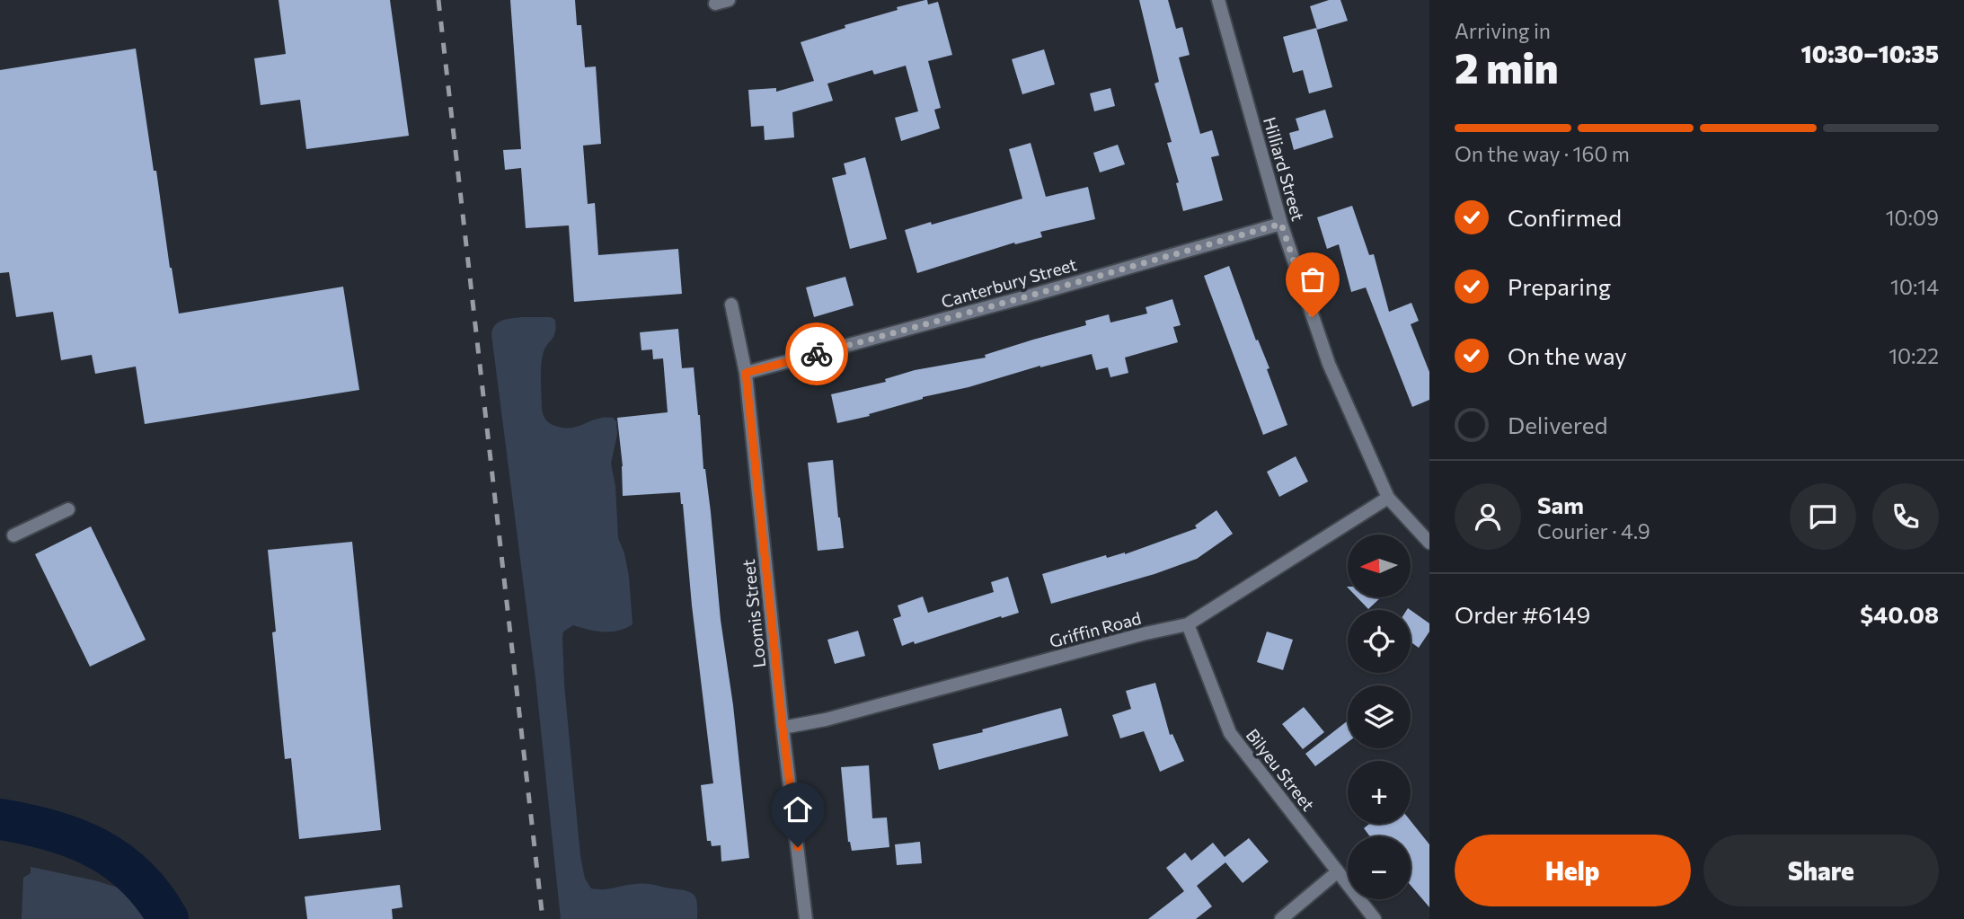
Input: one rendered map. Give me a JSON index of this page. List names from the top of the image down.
{
  "streets": {
    "street": [
      "Hilliard Street",
      "Canterbury Street",
      "Loomis Street",
      "Griffin Road",
      "Bilyeu Street"
    ]
  },
  "crossings": [
    ["Hilliard Street", "Canterbury Street"],
    ["Hilliard Street", "Griffin Road"],
    ["Canterbury Street", "Loomis Street"],
    ["Loomis Street", "Griffin Road"],
    ["Griffin Road", "Bilyeu Street"]
  ],
  "north": "left",
  "page": {
    "heading": ["2 min", "Arriving in", "10:30–10:35"],
    "panel": [
      "Sam",
      "Courier · 4.9",
      "Order #6149",
      "$40.08"
    ],
    "bar": "On the way · 160 m",
    "list": [
      ["Confirmed", "10:09"],
      ["Preparing", "10:14"],
      ["On the way", "10:22"],
      "Delivered"
    ],
    "map_buttons": ["+", "−"],
    "buttons": ["Help", "Share"]
  }
}
